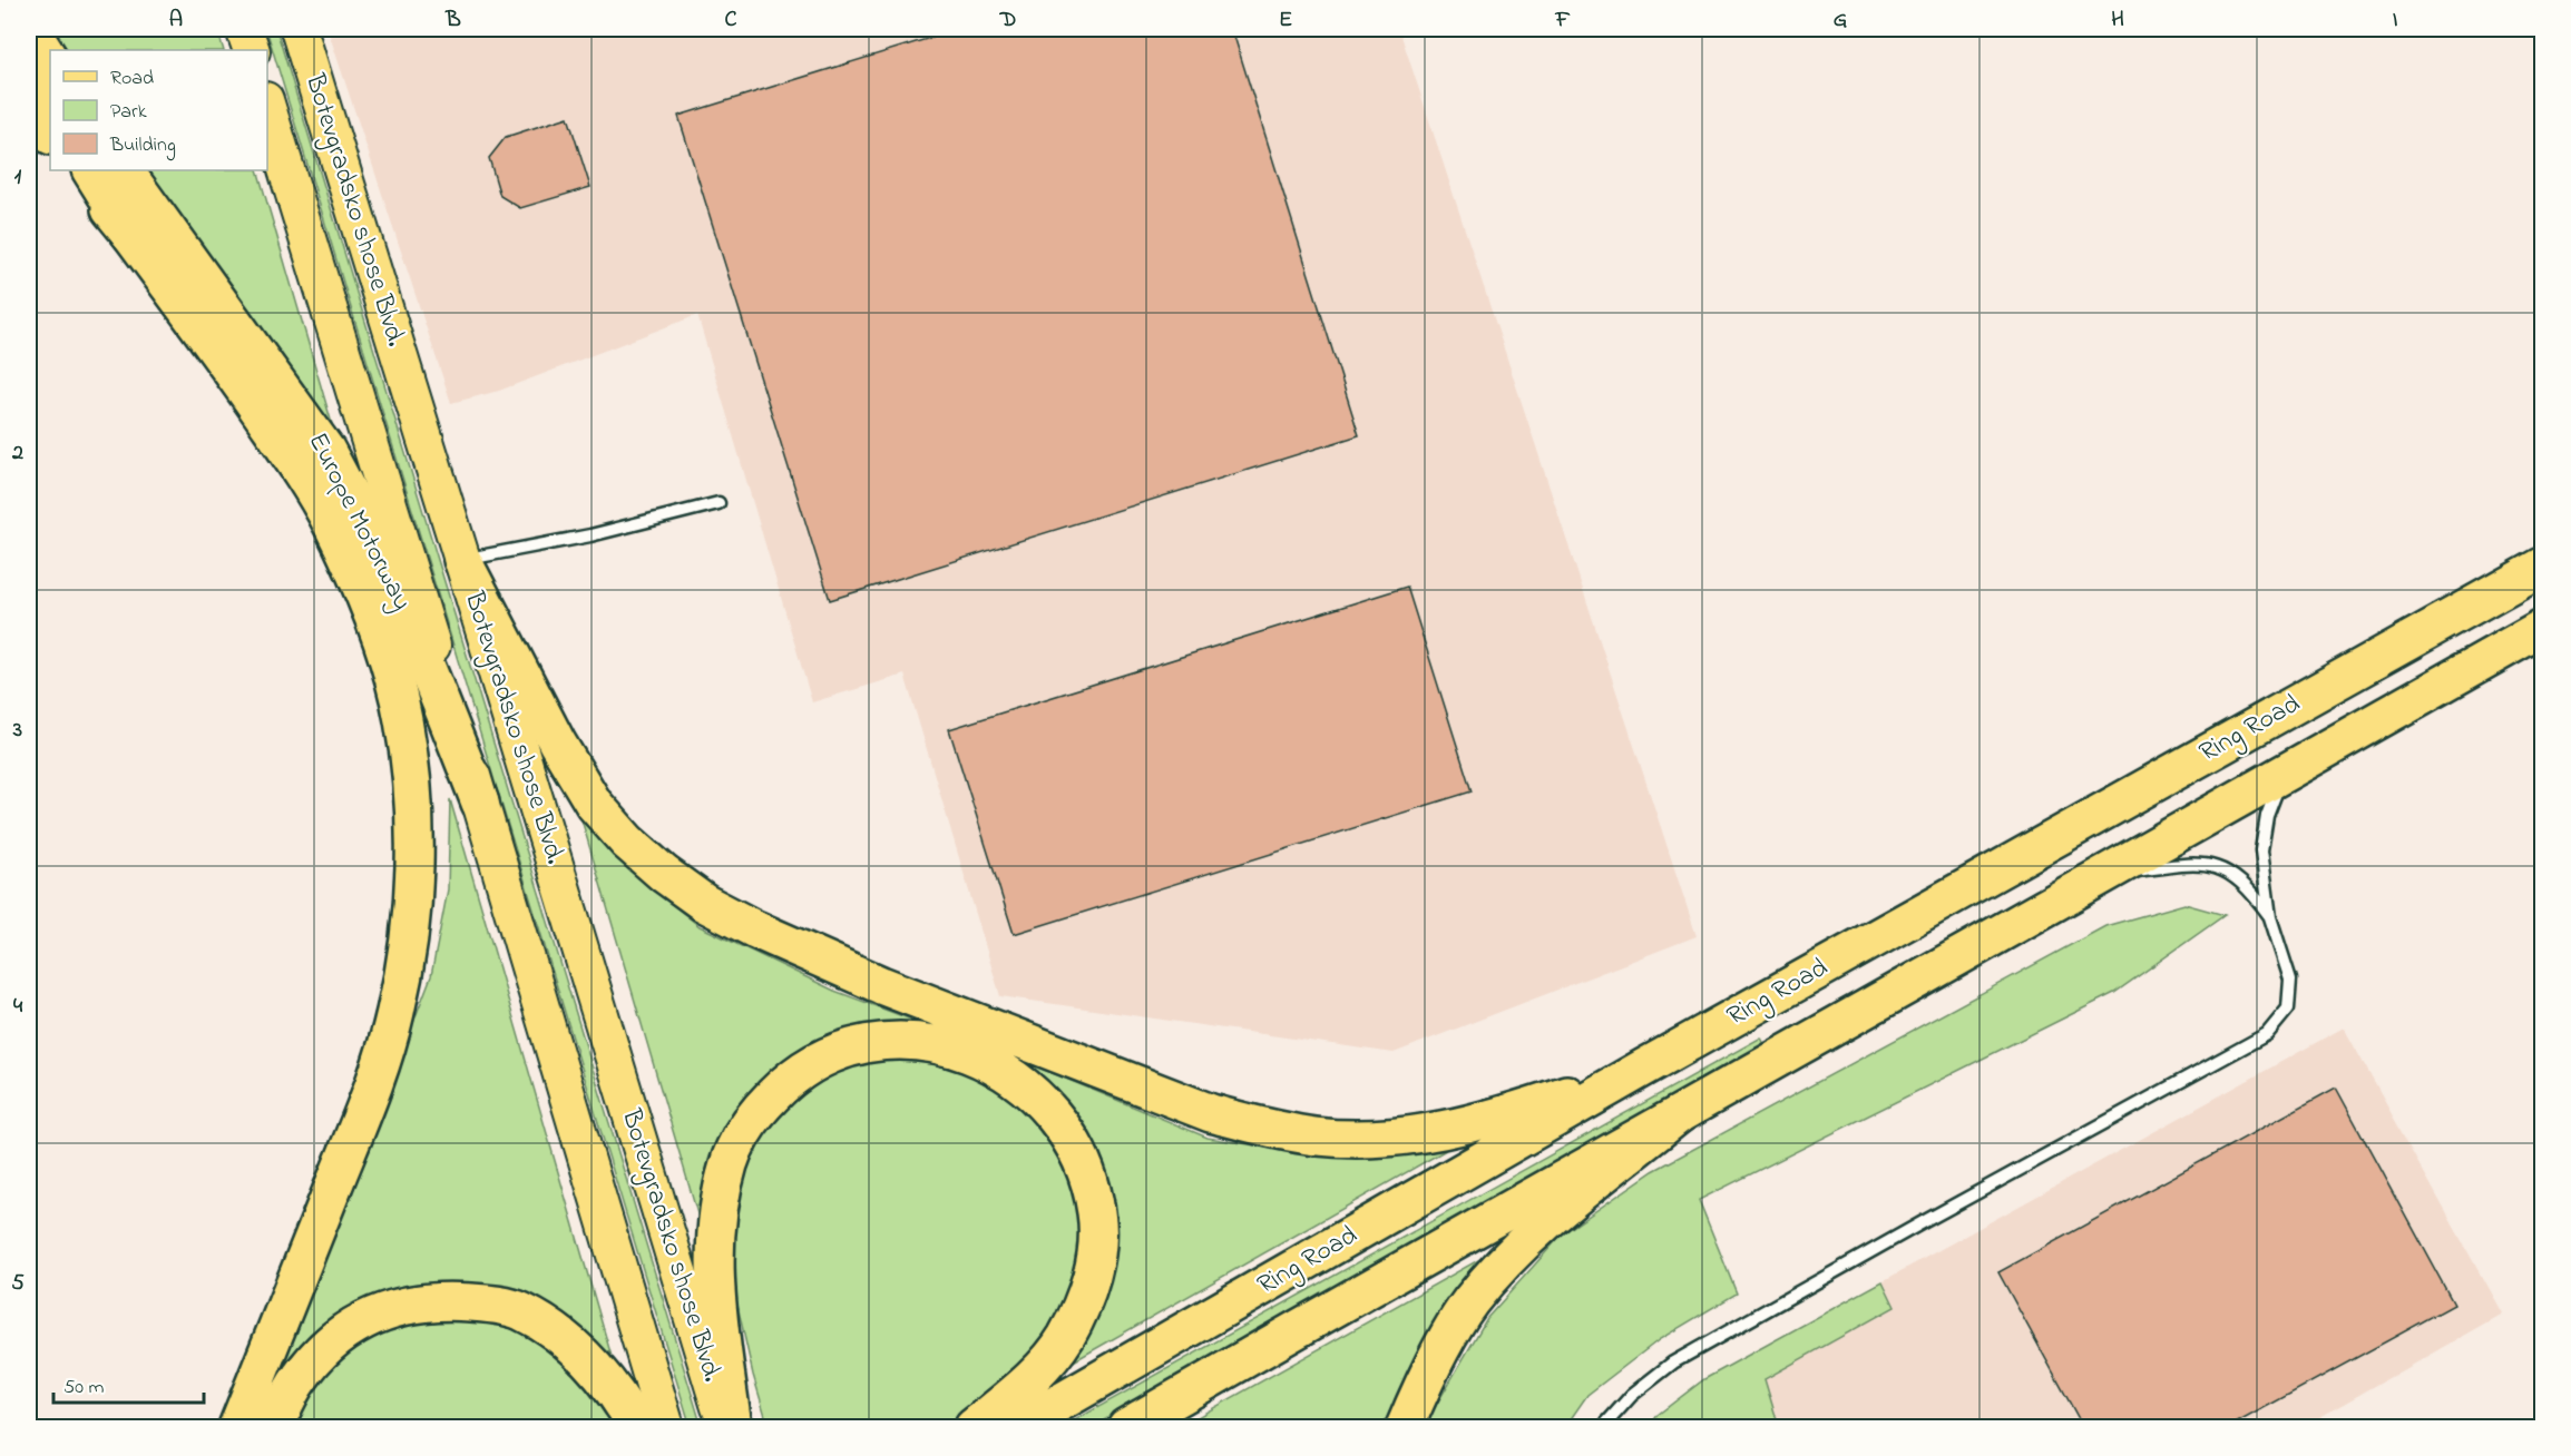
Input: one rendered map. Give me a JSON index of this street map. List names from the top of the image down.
{
  "streets": {
    "highway": ["Europe Motorway", "Ring Road"],
    "main road": ["Botevgradsko shose Blvd."]
  },
  "crossings": [
    ["Botevgradsko shose Blvd.", "Europe Motorway"]
  ],
  "legend": ["Road", "Park", "Building"],
  "scale_bar": "50 m",
  "grid": {
    "columns": [
      "A",
      "B",
      "C",
      "D",
      "E",
      "F",
      "G",
      "H",
      "I"
    ],
    "rows": [
      "1",
      "2",
      "3",
      "4",
      "5"
    ]
  }
}
